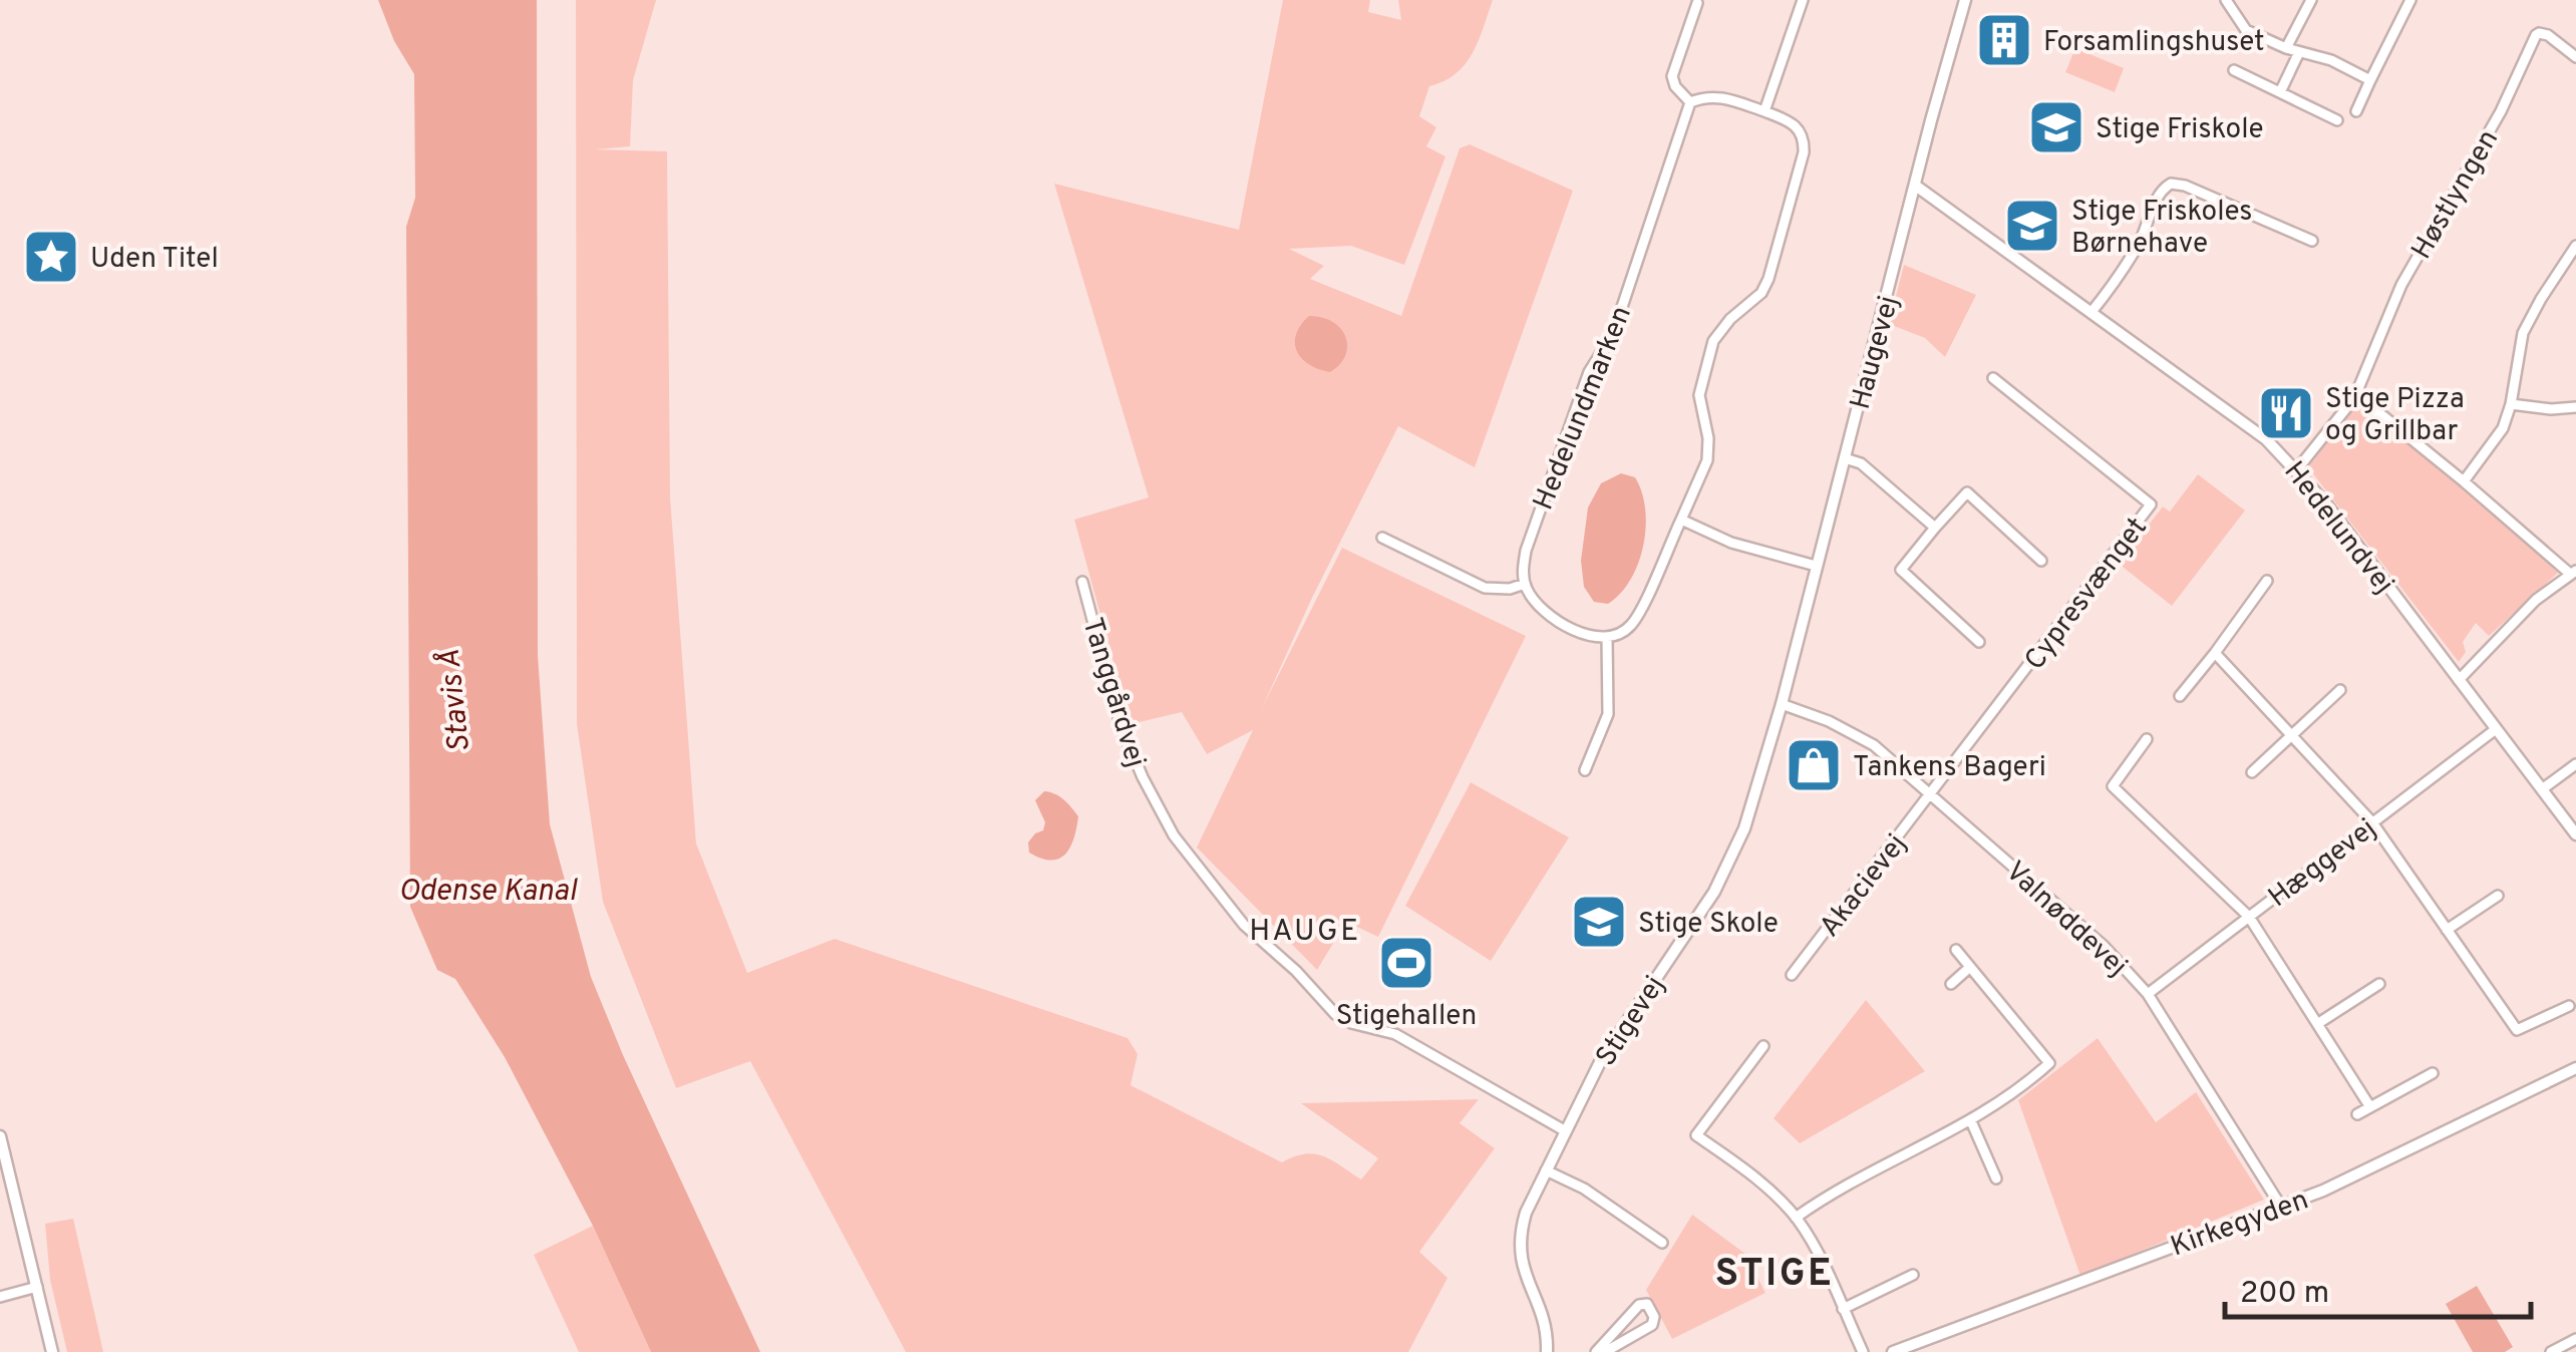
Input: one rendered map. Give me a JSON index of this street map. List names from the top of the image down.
{
  "streets": {
    "street": [
      "Høstlyngen",
      "Haugevej",
      "Hedelundmarken",
      "Hedelundvej",
      "Cypresvænget",
      "Tanggårdvej",
      "Hæggevej",
      "Akacievej",
      "Valnøddevej",
      "Stigevej",
      "Kirkegyden"
    ]
  },
  "crossings": [
    ["Høstlyngen", "Hedelundvej"],
    ["Haugevej", "Hedelundvej"],
    ["Haugevej", "Valnøddevej"],
    ["Haugevej", "Stigevej"],
    ["Hedelundvej", "Hæggevej"],
    ["Cypresvænget", "Akacievej"],
    ["Cypresvænget", "Valnøddevej"],
    ["Tanggårdvej", "Stigevej"],
    ["Hæggevej", "Valnøddevej"],
    ["Akacievej", "Valnøddevej"],
    ["Valnøddevej", "Stigevej"],
    ["Valnøddevej", "Kirkegyden"]
  ],
  "districts": ["HAUGE", "STIGE"],
  "water": ["Stavis Å", "Odense Kanal"],
  "places": {
    "building": ["Forsamlingshuset"],
    "school or university": ["Stige Friskole", "Stige Friskoles Børnehave", "Stige Skole"],
    "place": ["Uden Titel"],
    "restaurant": ["Stige Pizza og Grillbar"],
    "shop": ["Tankens Bageri"],
    "sports": ["Stigehallen"]
  },
  "scale_bar": "200 m"
}
